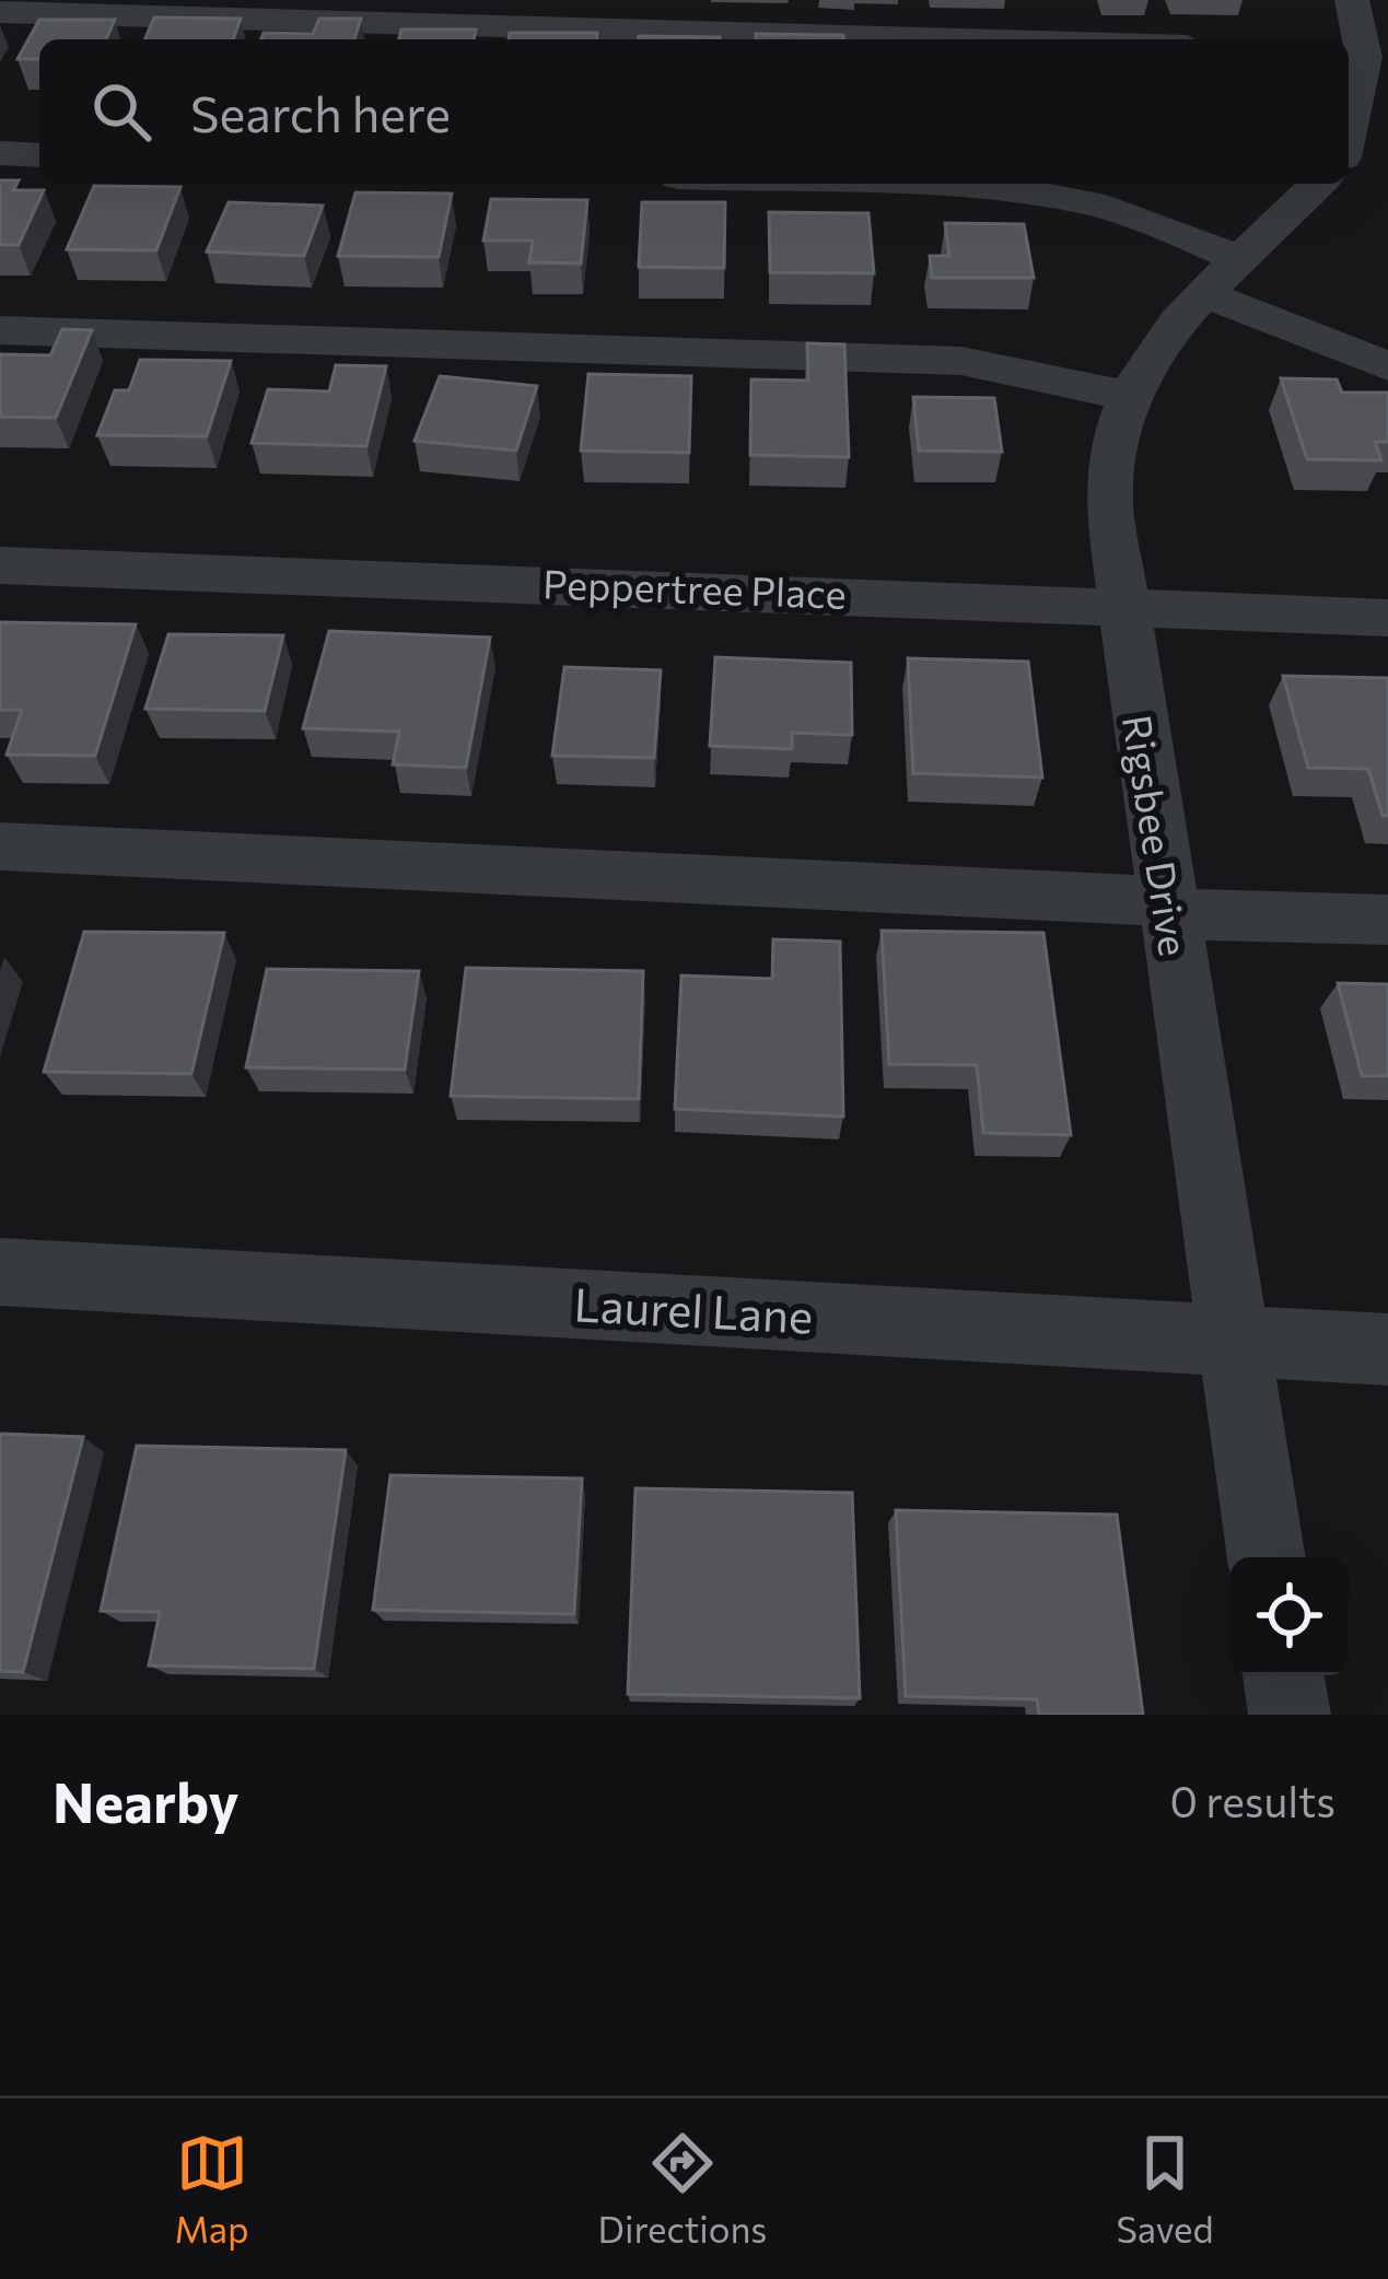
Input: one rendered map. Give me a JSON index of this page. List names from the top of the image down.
{
  "streets": {
    "street": ["Peppertree Place", "Rigsbee Drive", "Laurel Lane"]
  },
  "crossings": [
    ["Peppertree Place", "Rigsbee Drive"],
    ["Rigsbee Drive", "Laurel Lane"]
  ],
  "page": {
    "search": "Search here",
    "heading": ["Nearby", "0 results"],
    "nav": ["Map", "Directions", "Saved"]
  }
}
